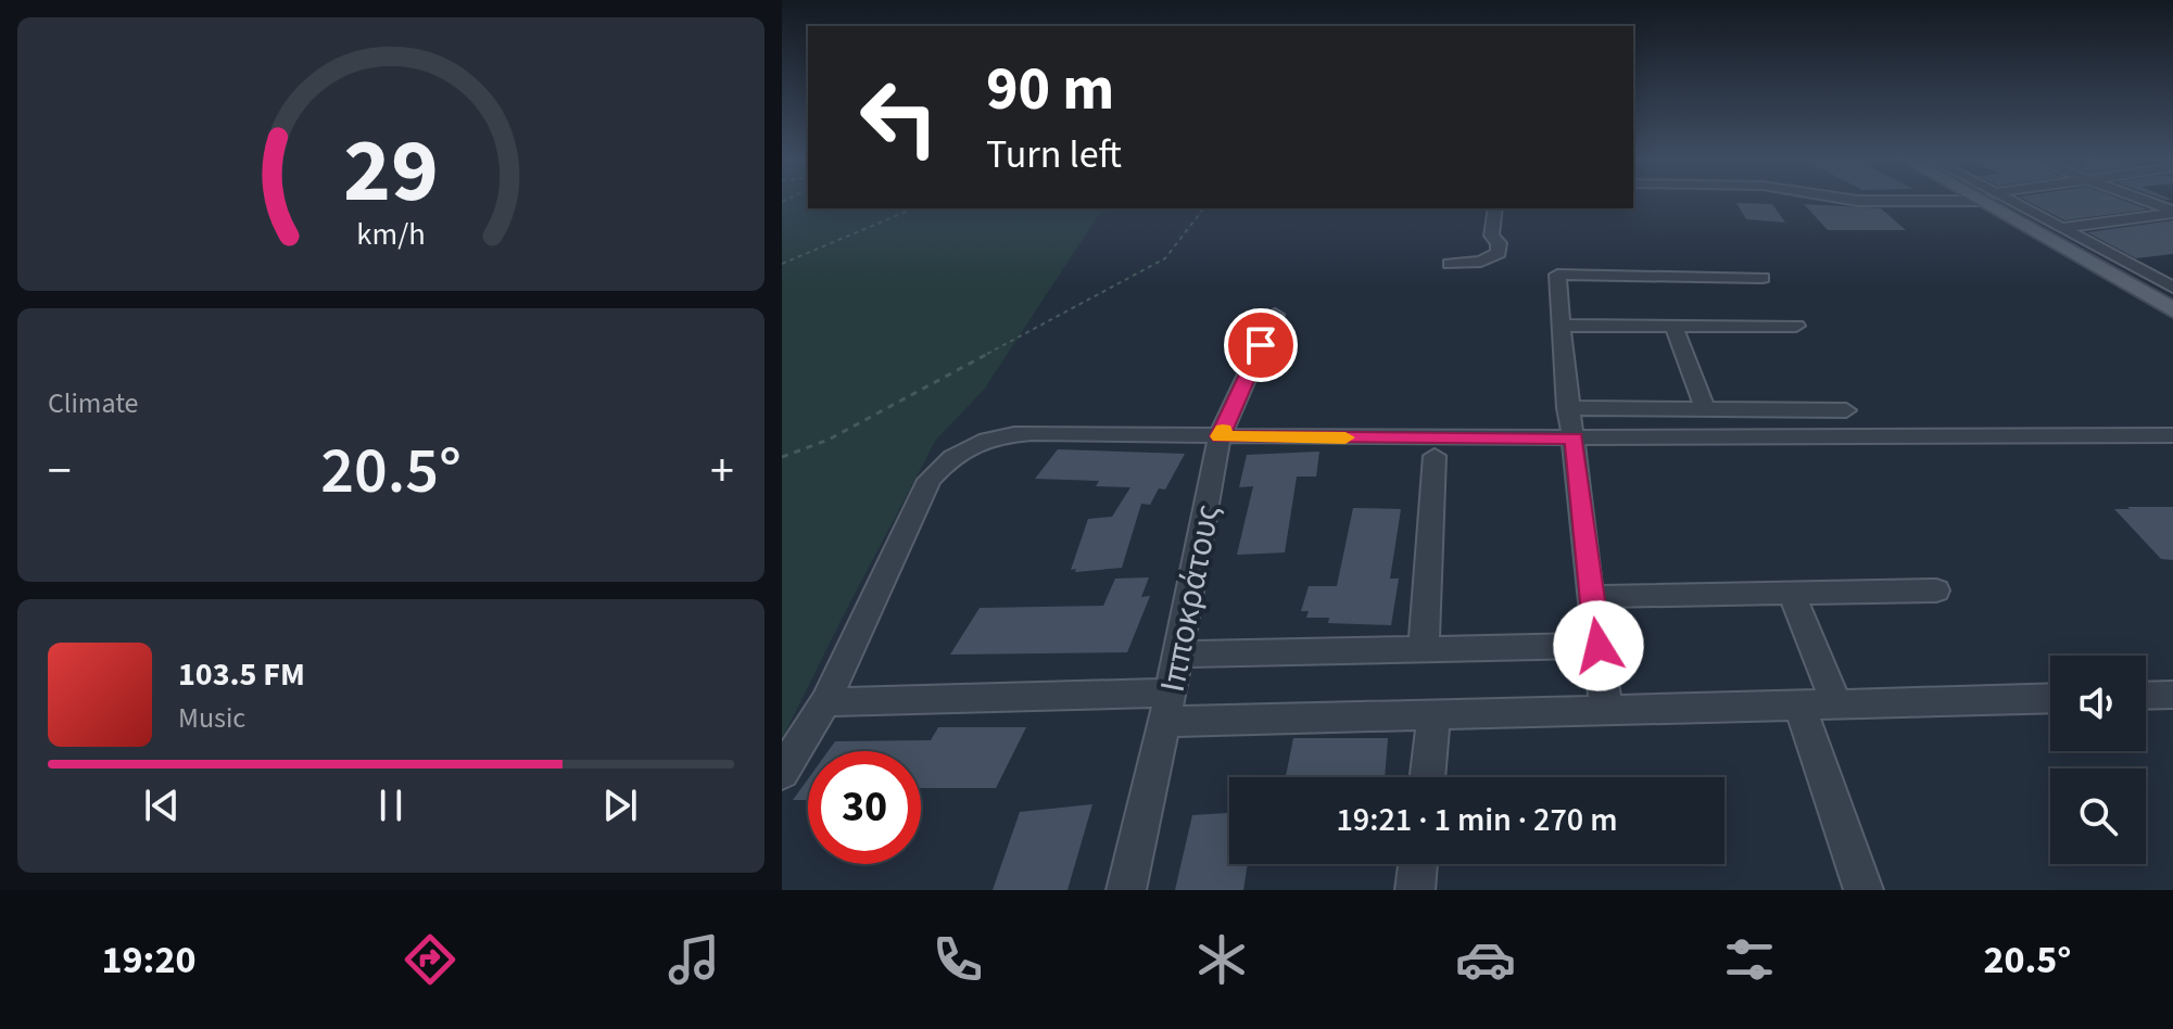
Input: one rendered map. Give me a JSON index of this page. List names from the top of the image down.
{
  "streets": {
    "street": ["Ιπποκράτους"]
  },
  "page": {
    "turn": ["90 m", "Turn left"],
    "tile": "Climate",
    "heat": ["−", "20.5°", "+"],
    "song": ["103.5 FM", "Music"],
    "limit": "30",
    "trip": "19:21 · 1 min · 270 m",
    "tabs": ["19:20", "20.5°"],
    "gauge": ["29", "km/h"]
  }
}
